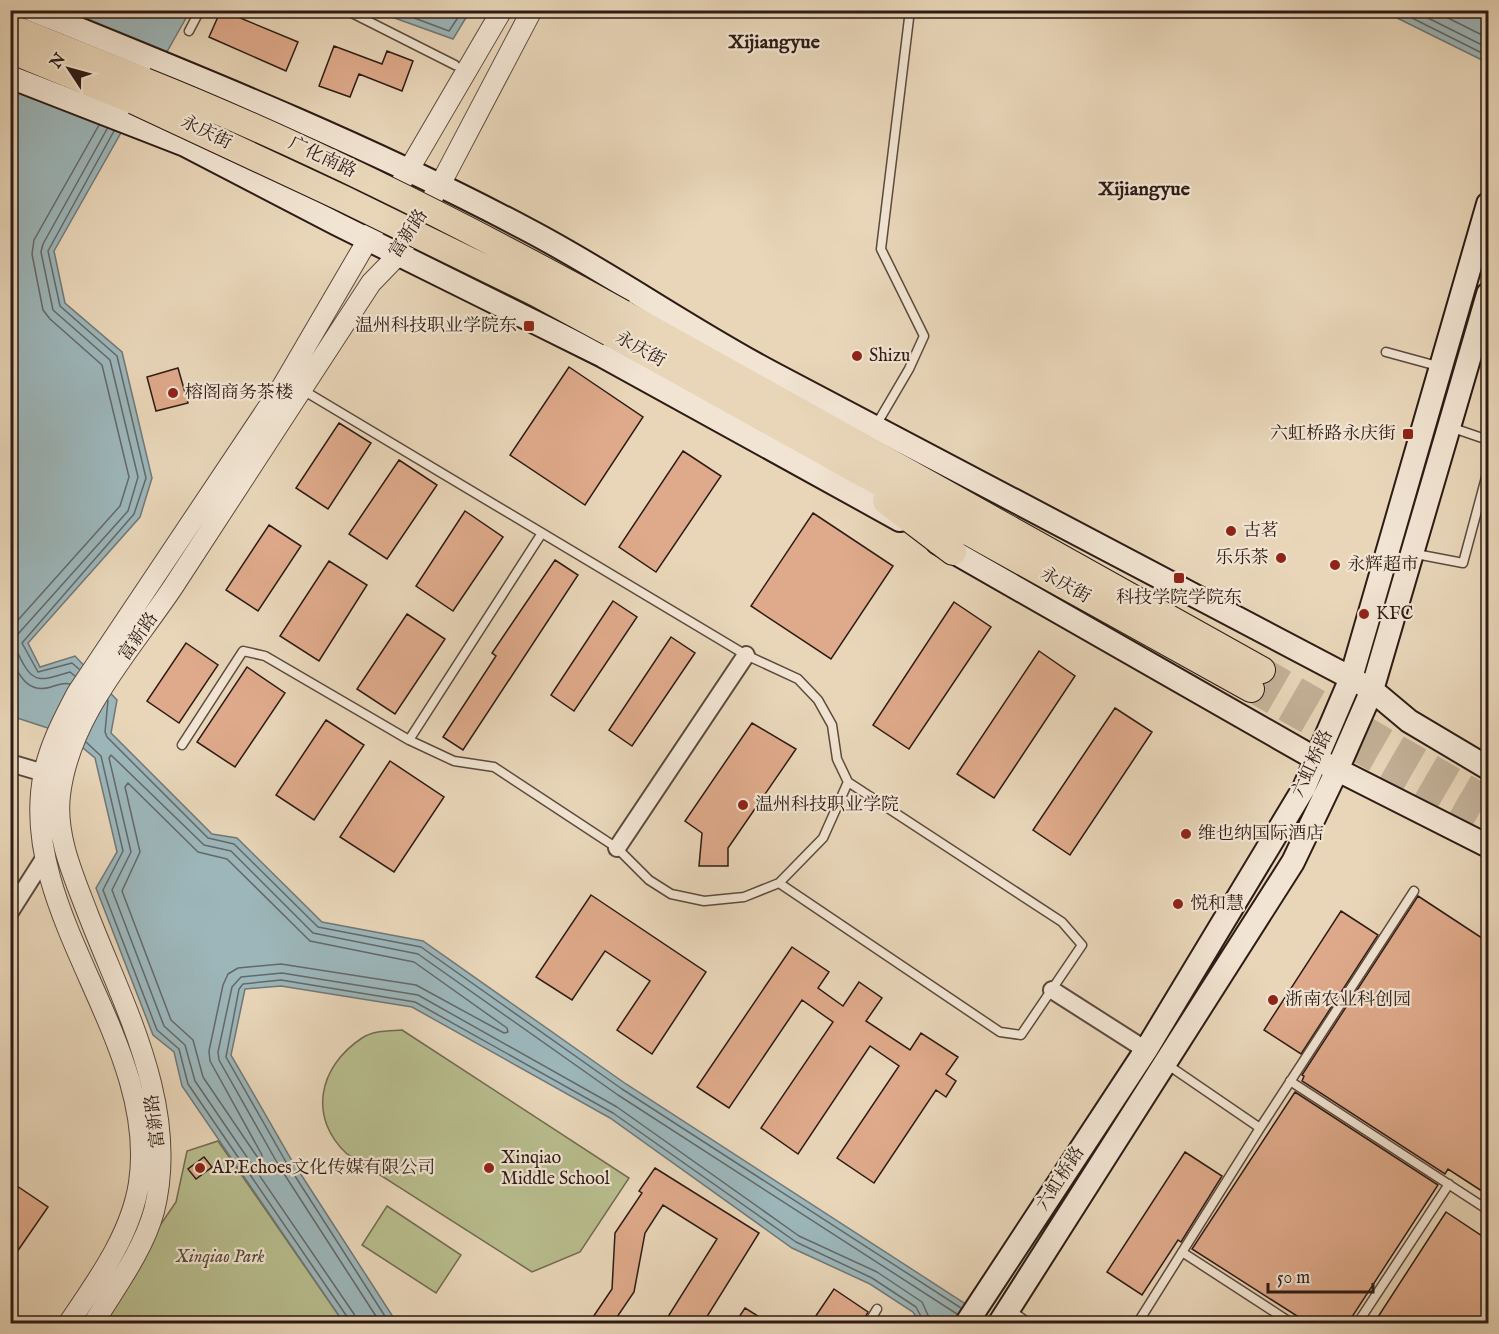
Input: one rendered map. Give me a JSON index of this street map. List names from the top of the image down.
{
  "streets": {
    "main road": ["永庆街", "广化南路", "六虹桥路"],
    "street": ["富新路"]
  },
  "crossings": [
    ["永庆街", "广化南路"]
  ],
  "districts": ["Xijiangyue", "Xijiangyue"],
  "parks": ["Xinqiao Park"],
  "places": {
    "transit": ["温州科技职业学院东", "六虹桥路永庆街", "科技学院学院东"],
    "other": [
      "Shizu",
      "榕阁商务茶楼",
      "古茗",
      "乐乐茶",
      "永辉超市",
      "KFC",
      "温州科技职业学院",
      "维也纳国际酒店",
      "悦和慧",
      "浙南农业科创园",
      "AP.Echoes文化传媒有限公司",
      "Xinqiao Middle School"
    ]
  },
  "scale_bar": "50 m",
  "north": "top left"
}
